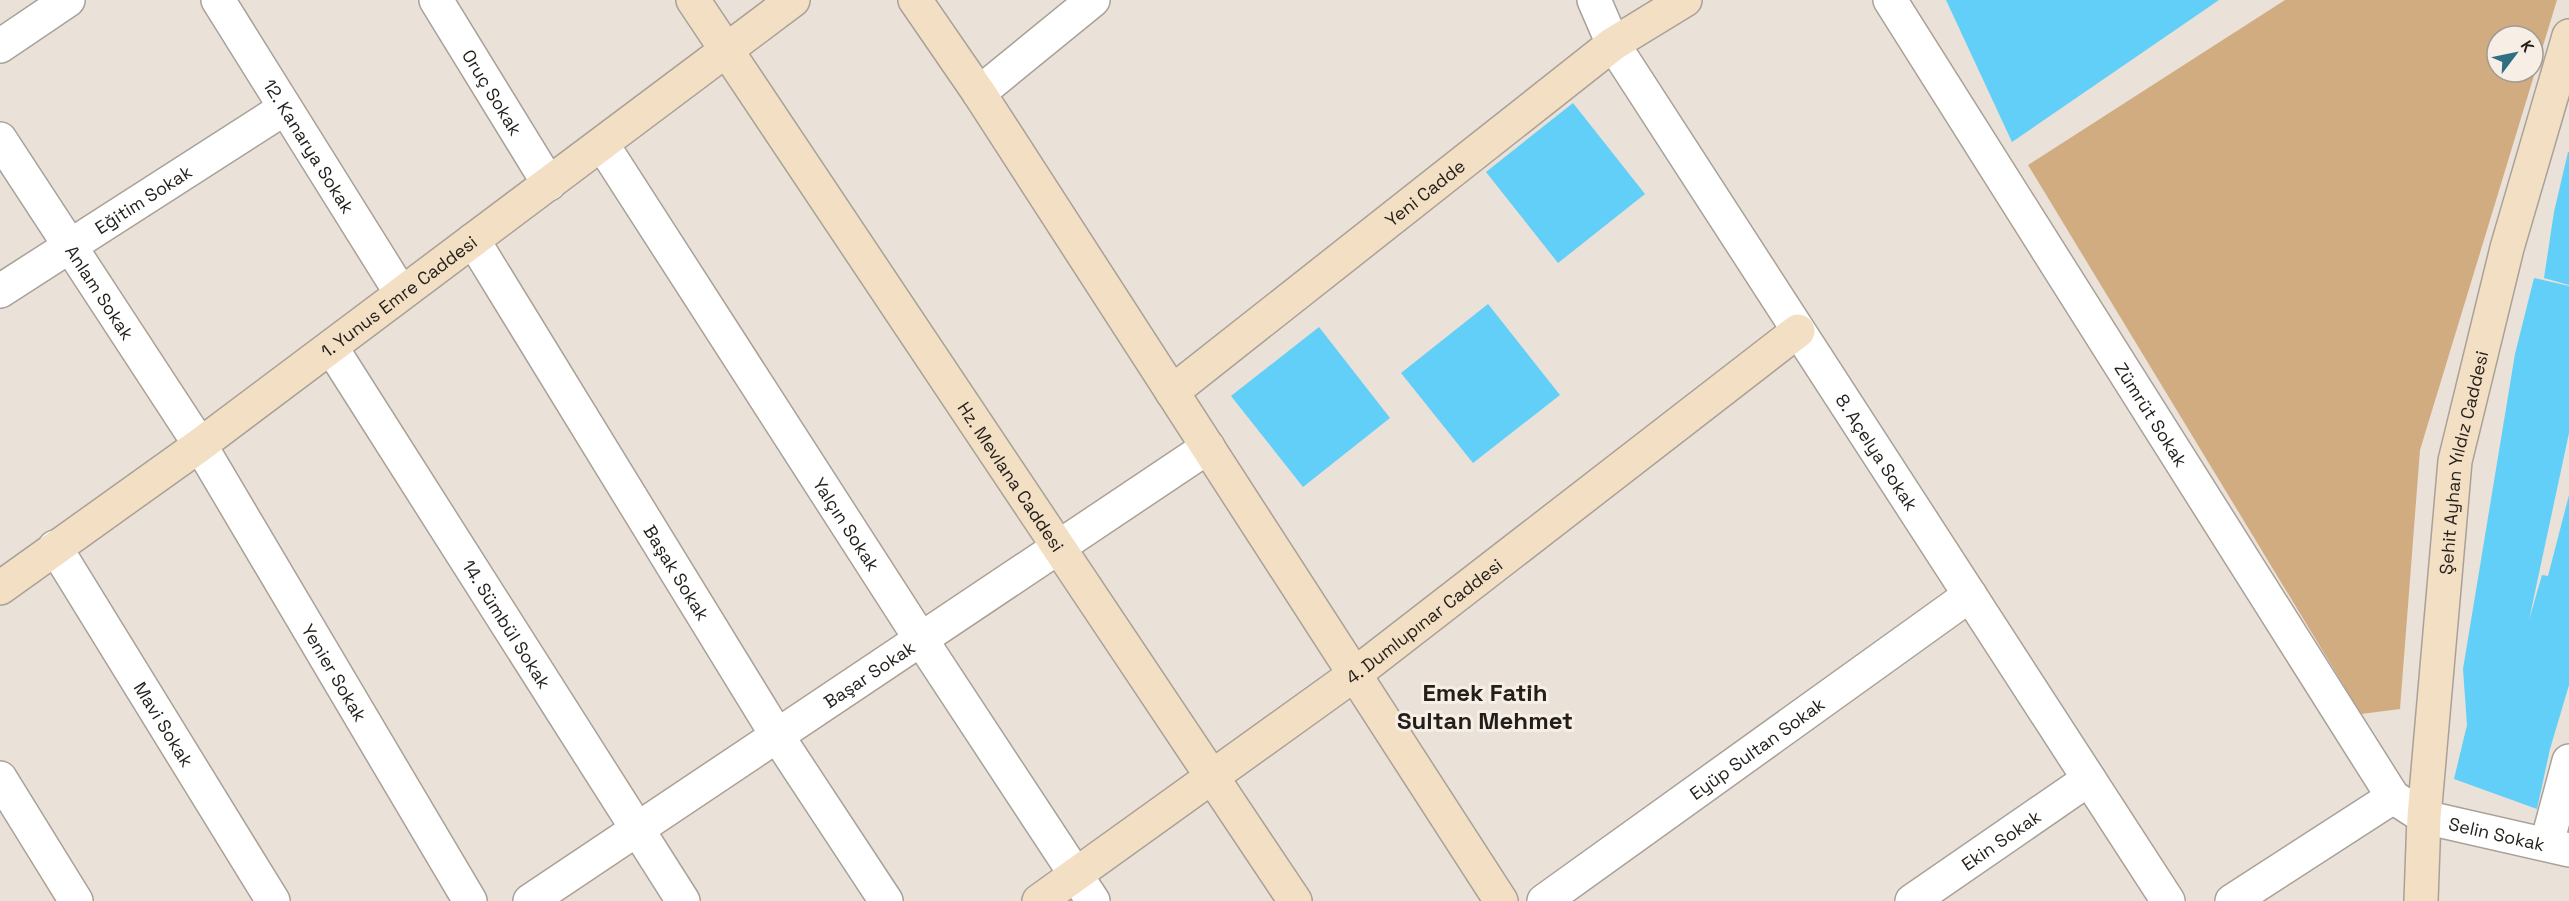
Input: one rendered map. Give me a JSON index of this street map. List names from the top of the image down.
{
  "streets": {
    "street": [
      "Oruç Sokak",
      "12. Kanarya Sokak",
      "Yeni Cadde",
      "Eğitim Sokak",
      "Anlam Sokak",
      "1. Yunus Emre Caddesi",
      "Zümrüt Sokak",
      "8. Açelya Sokak",
      "Şehit Ayhan Yıldız Caddesi",
      "Hz. Mevlana Caddesi",
      "Yalçın Sokak",
      "Başak Sokak",
      "4. Dumlupınar Caddesi",
      "14. Sümbül Sokak",
      "Yenier Sokak",
      "Başar Sokak",
      "Mavi Sokak",
      "Eyüp Sultan Sokak",
      "Selin Sokak",
      "Ekin Sokak"
    ]
  },
  "crossings": [
    ["Oruç Sokak", "1. Yunus Emre Caddesi"],
    ["12. Kanarya Sokak", "Eğitim Sokak"],
    ["12. Kanarya Sokak", "1. Yunus Emre Caddesi"],
    ["Yeni Cadde", "8. Açelya Sokak"],
    ["Eğitim Sokak", "Anlam Sokak"],
    ["Anlam Sokak", "1. Yunus Emre Caddesi"],
    ["Anlam Sokak", "Yenier Sokak"],
    ["1. Yunus Emre Caddesi", "Hz. Mevlana Caddesi"],
    ["1. Yunus Emre Caddesi", "Yalçın Sokak"],
    ["1. Yunus Emre Caddesi", "Başak Sokak"],
    ["1. Yunus Emre Caddesi", "14. Sümbül Sokak"],
    ["1. Yunus Emre Caddesi", "Yenier Sokak"],
    ["1. Yunus Emre Caddesi", "Mavi Sokak"],
    ["Zümrüt Sokak", "Şehit Ayhan Yıldız Caddesi"],
    ["Zümrüt Sokak", "Selin Sokak"],
    ["8. Açelya Sokak", "4. Dumlupınar Caddesi"],
    ["8. Açelya Sokak", "Eyüp Sultan Sokak"],
    ["8. Açelya Sokak", "Ekin Sokak"],
    ["Şehit Ayhan Yıldız Caddesi", "Selin Sokak"],
    ["Hz. Mevlana Caddesi", "4. Dumlupınar Caddesi"],
    ["Hz. Mevlana Caddesi", "Başar Sokak"],
    ["Yalçın Sokak", "4. Dumlupınar Caddesi"],
    ["Yalçın Sokak", "Başar Sokak"],
    ["Başak Sokak", "Başar Sokak"],
    ["14. Sümbül Sokak", "Başar Sokak"]
  ],
  "districts": ["Emek Fatih Sultan Mehmet"],
  "north": "top right"
}
